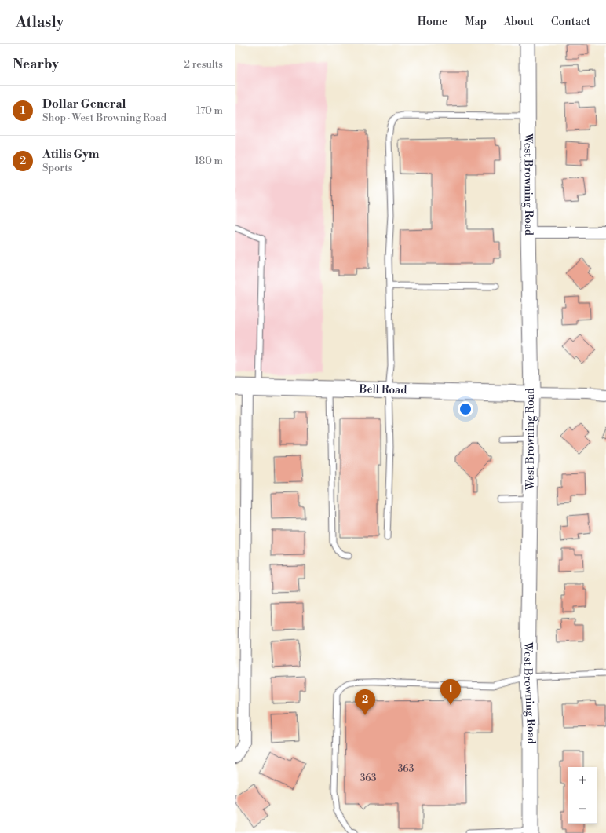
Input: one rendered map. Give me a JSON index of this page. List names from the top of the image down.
{
  "streets": {
    "main road": ["West Browning Road", "Bell Road"]
  },
  "crossings": [
    ["West Browning Road", "Bell Road"]
  ],
  "house_numbers": ["363", "363"],
  "page": {
    "header": "Atlasly",
    "nav": [
      "Home",
      "Map",
      "About",
      "Contact"
    ],
    "heading": ["Nearby", "2 results"],
    "list": [
      {
        "mark": "1",
        "name": "Dollar General",
        "note": "Shop · West Browning Road",
        "value": "170 m"
      },
      {
        "mark": "2",
        "name": "Atilis Gym",
        "note": "Sports",
        "value": "180 m"
      }
    ],
    "pins": ["1", "2"],
    "map_buttons": ["+", "−"]
  }
}
